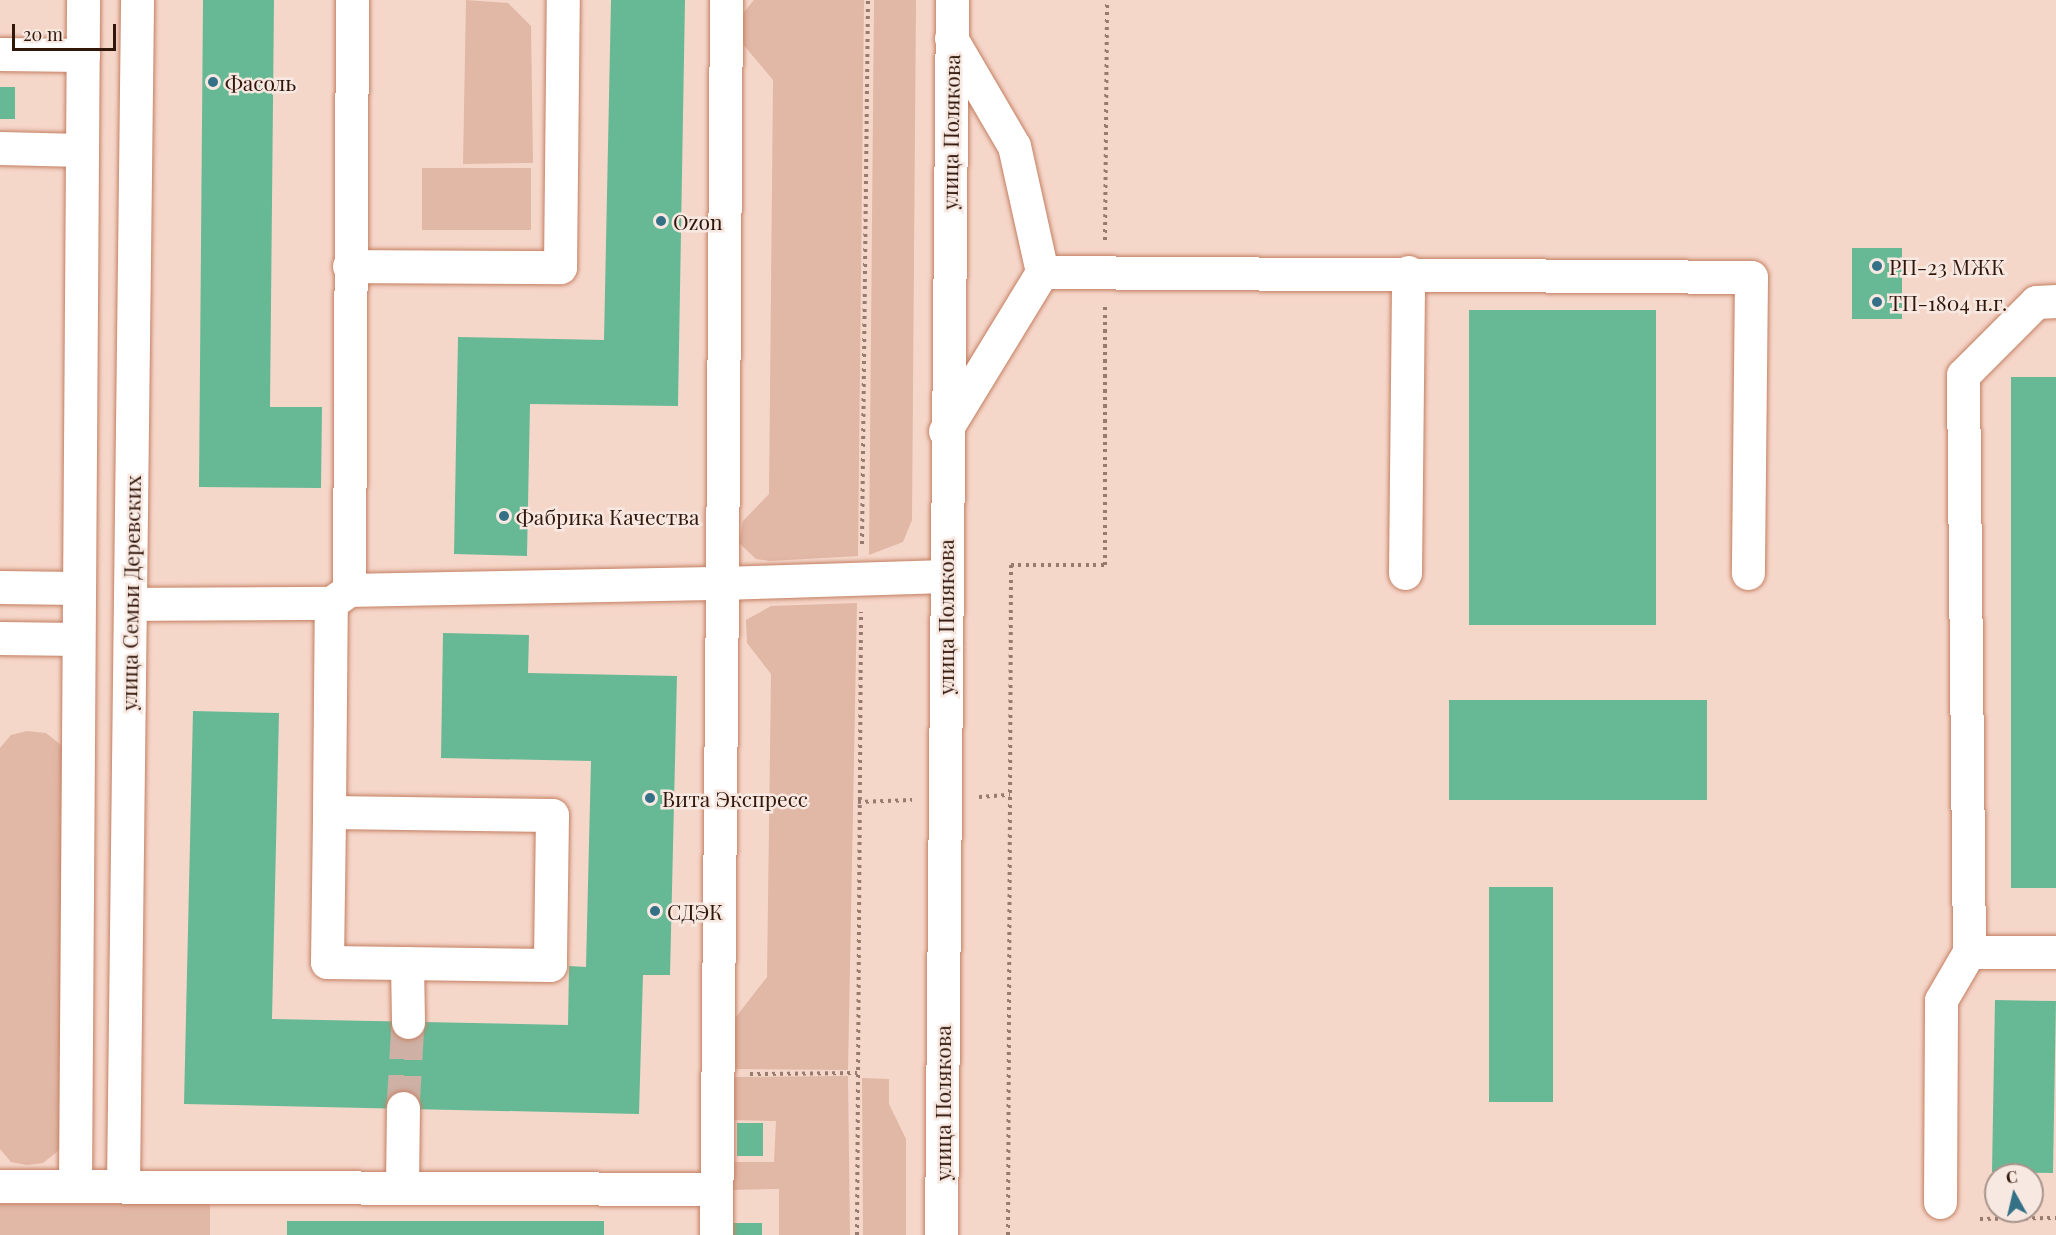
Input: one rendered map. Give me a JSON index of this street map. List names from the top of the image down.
{
  "streets": {
    "main road": ["улица Полякова", "улица Семьи Деревских"]
  },
  "places": [
    "Фасоль",
    "Ozon",
    "РП-23 МЖК",
    "ТП-1804 н.г.",
    "Фабрика Качества",
    "Вита Экспресс",
    "СДЭК"
  ],
  "scale_bar": "20 m",
  "north": "top"
}
